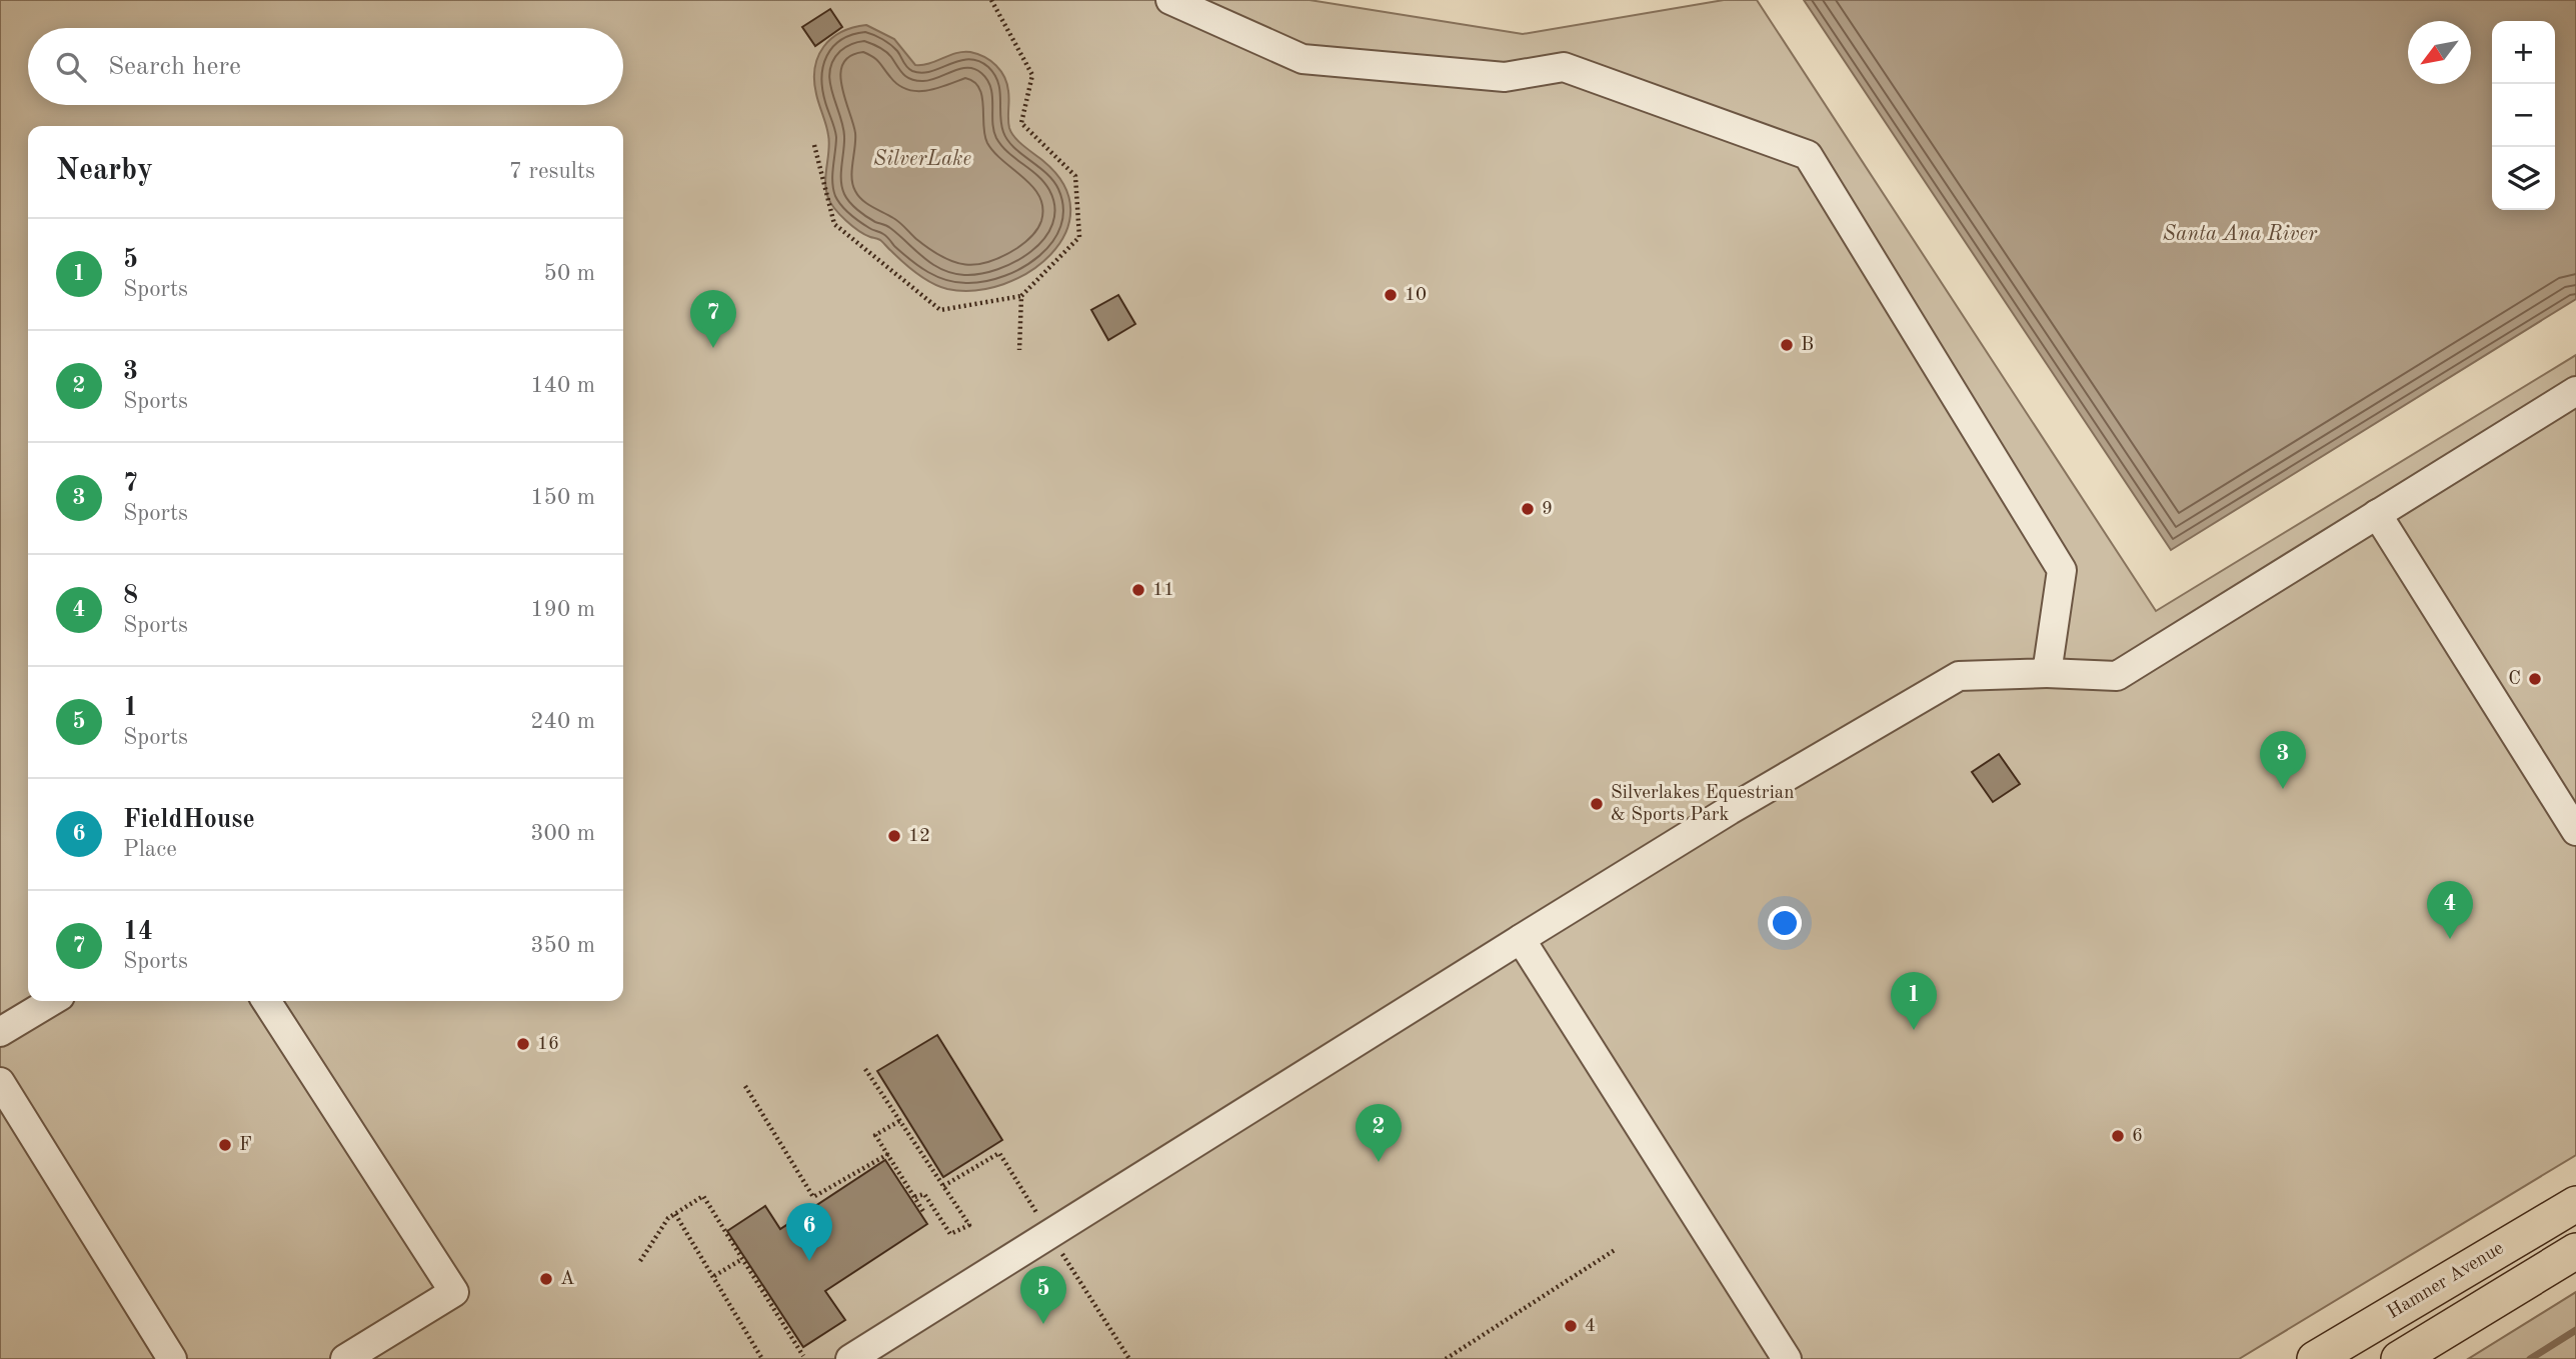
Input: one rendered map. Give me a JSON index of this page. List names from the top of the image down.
{
  "streets": {
    "main road": ["Hamner Avenue"]
  },
  "water": ["SilverLake", "Santa Ana River"],
  "places": [
    "10",
    "B",
    "9",
    "11",
    "C",
    "Silverlakes Equestrian & Sports Park",
    "12",
    "16",
    "6",
    "F",
    "A",
    "4"
  ],
  "north": "bottom left",
  "page": {
    "map_buttons": ["+", "−"],
    "search": "Search here",
    "heading": ["Nearby", "7 results"],
    "list": [
      {
        "mark": "1",
        "name": "5",
        "note": "Sports",
        "value": "50 m"
      },
      {
        "mark": "2",
        "name": "3",
        "note": "Sports",
        "value": "140 m"
      },
      {
        "mark": "3",
        "name": "7",
        "note": "Sports",
        "value": "150 m"
      },
      {
        "mark": "4",
        "name": "8",
        "note": "Sports",
        "value": "190 m"
      },
      {
        "mark": "5",
        "name": "1",
        "note": "Sports",
        "value": "240 m"
      },
      {
        "mark": "6",
        "name": "FieldHouse",
        "note": "Place",
        "value": "300 m"
      },
      {
        "mark": "7",
        "name": "14",
        "note": "Sports",
        "value": "350 m"
      }
    ],
    "pins": [
      "7",
      "3",
      "4",
      "1",
      "2",
      "6",
      "5"
    ]
  }
}
